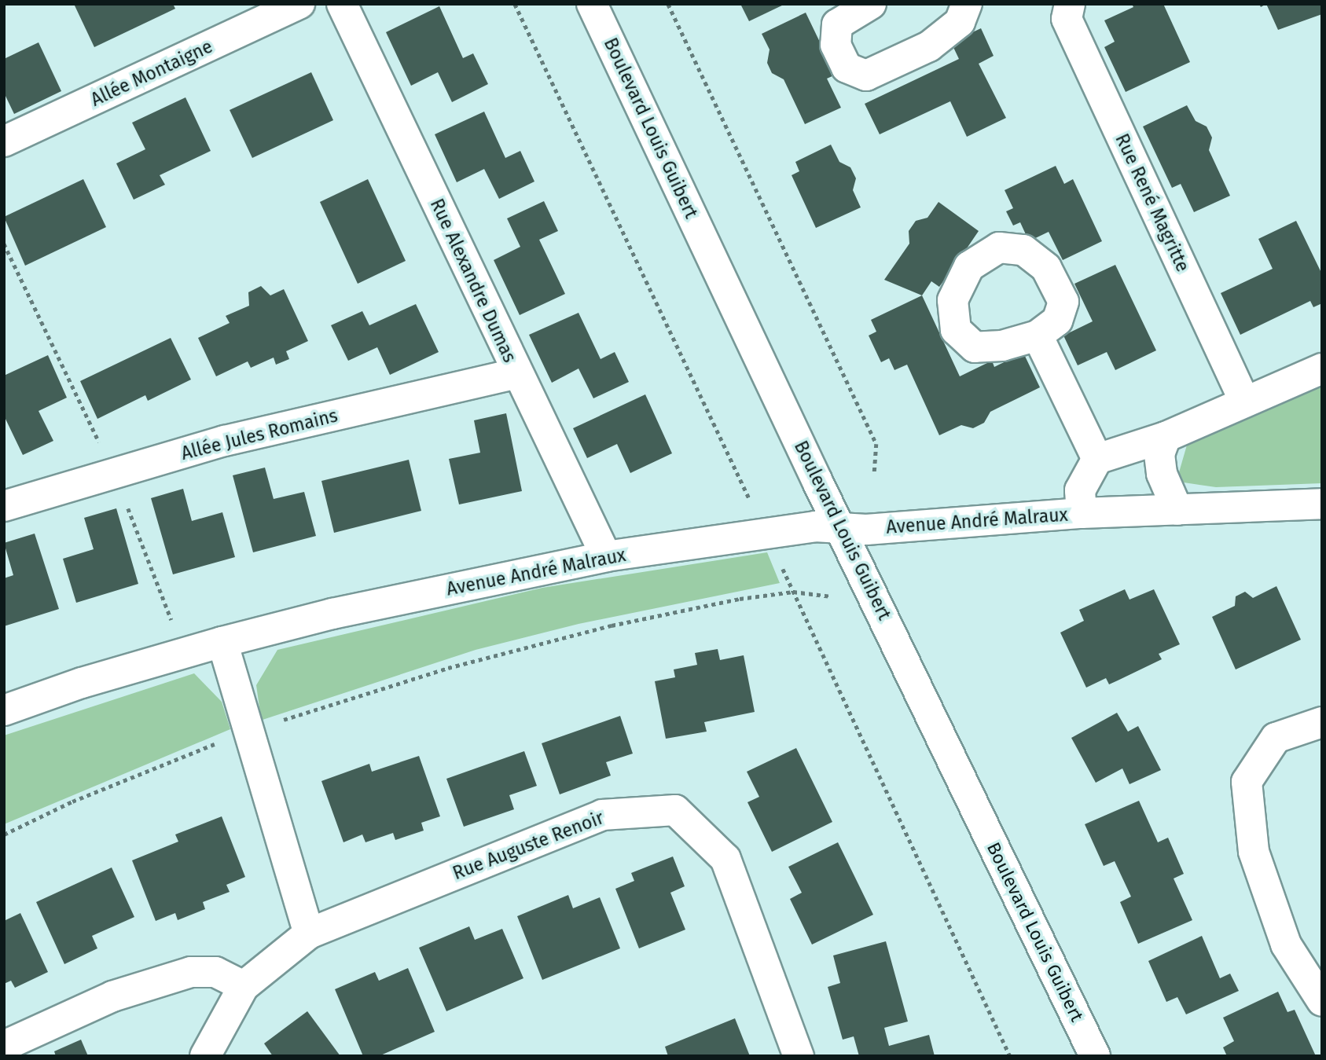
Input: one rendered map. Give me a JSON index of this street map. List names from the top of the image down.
{
  "streets": {
    "street": [
      "Allée Montaigne",
      "Boulevard Louis Guibert",
      "Rue René Magritte",
      "Rue Alexandre Dumas",
      "Allée Jules Romains",
      "Avenue André Malraux",
      "Rue Auguste Renoir"
    ]
  },
  "crossings": [
    ["Boulevard Louis Guibert", "Avenue André Malraux"],
    ["Rue Alexandre Dumas", "Allée Jules Romains"],
    ["Rue Alexandre Dumas", "Avenue André Malraux"]
  ]
}
